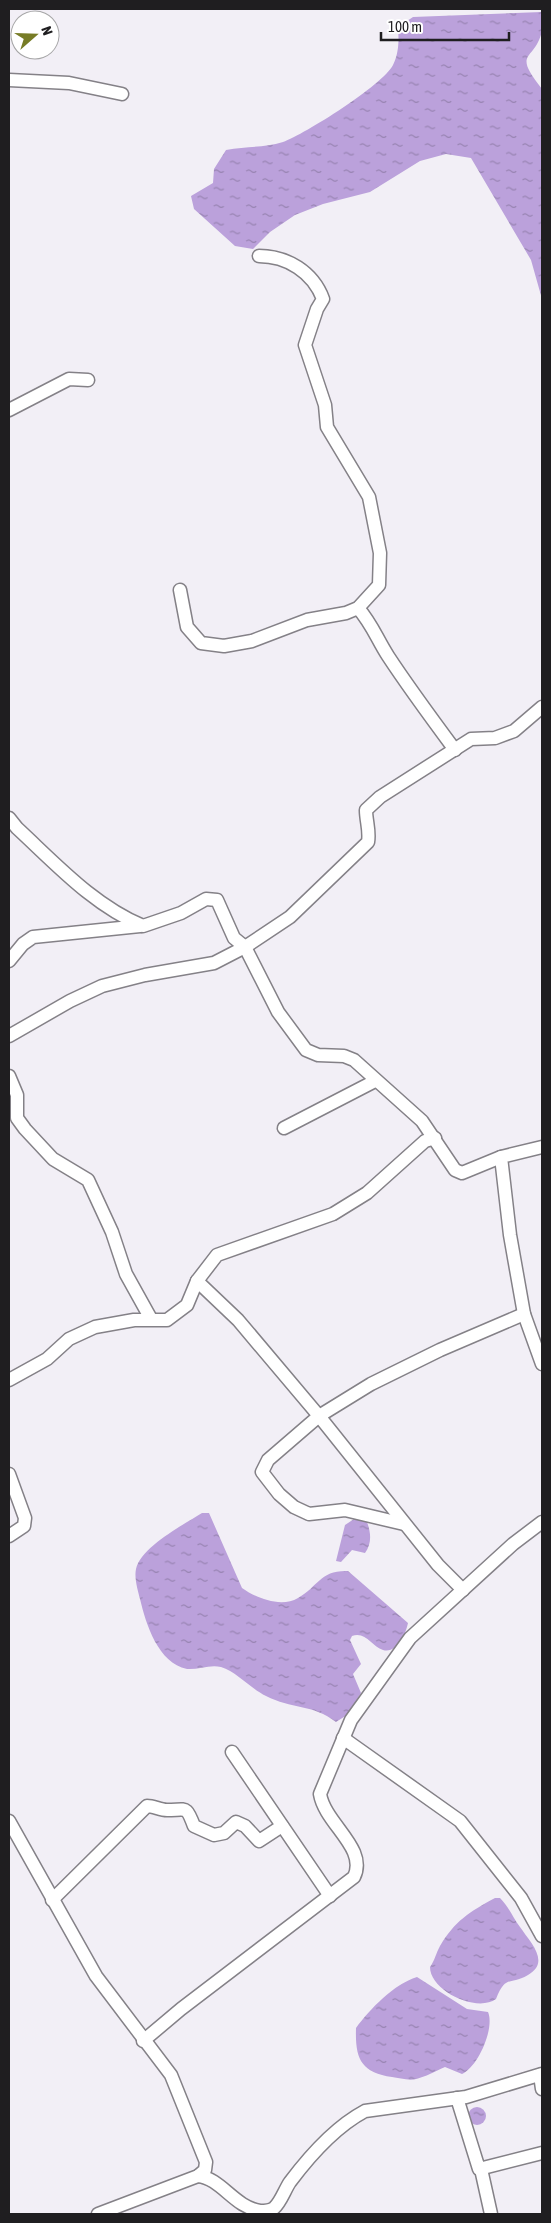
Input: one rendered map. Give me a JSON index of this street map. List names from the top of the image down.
{
  "scale_bar": "100 m",
  "north": "right"
}
